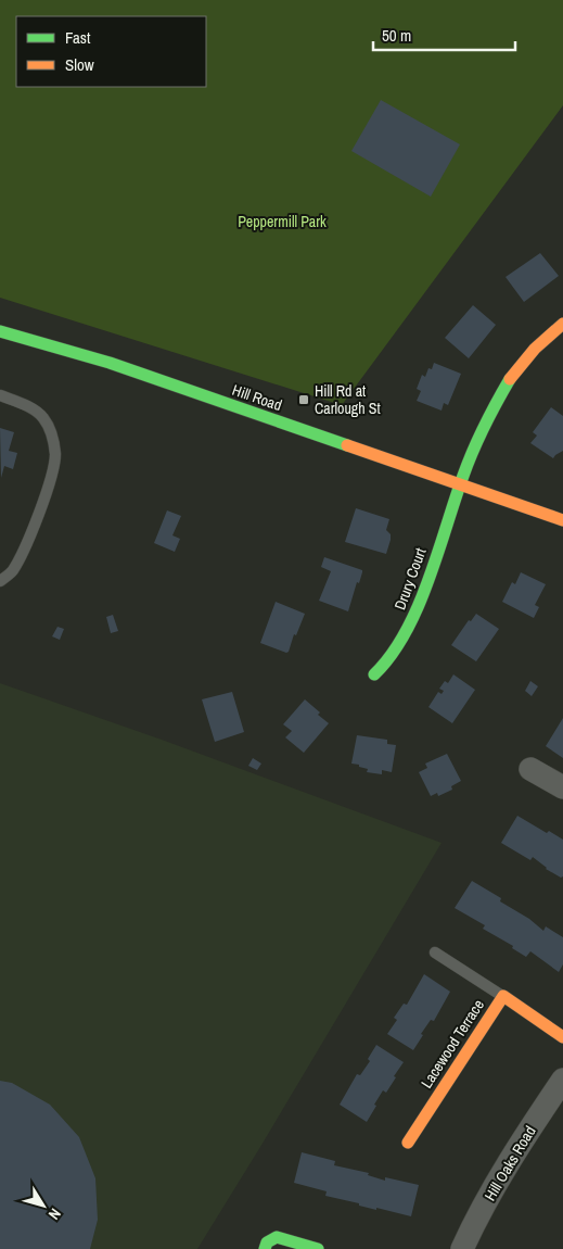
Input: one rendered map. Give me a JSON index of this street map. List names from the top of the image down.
{
  "streets": {
    "street": [
      "Hill Road",
      "Drury Court",
      "Lacewood Terrace",
      "Hill Oaks Road"
    ]
  },
  "crossings": [
    ["Hill Road", "Drury Court"]
  ],
  "parks": ["Peppermill Park"],
  "places": {
    "transit": ["Hill Rd at Carlough St"]
  },
  "legend": ["Fast", "Slow"],
  "scale_bar": "50 m",
  "north": "bottom right"
}
